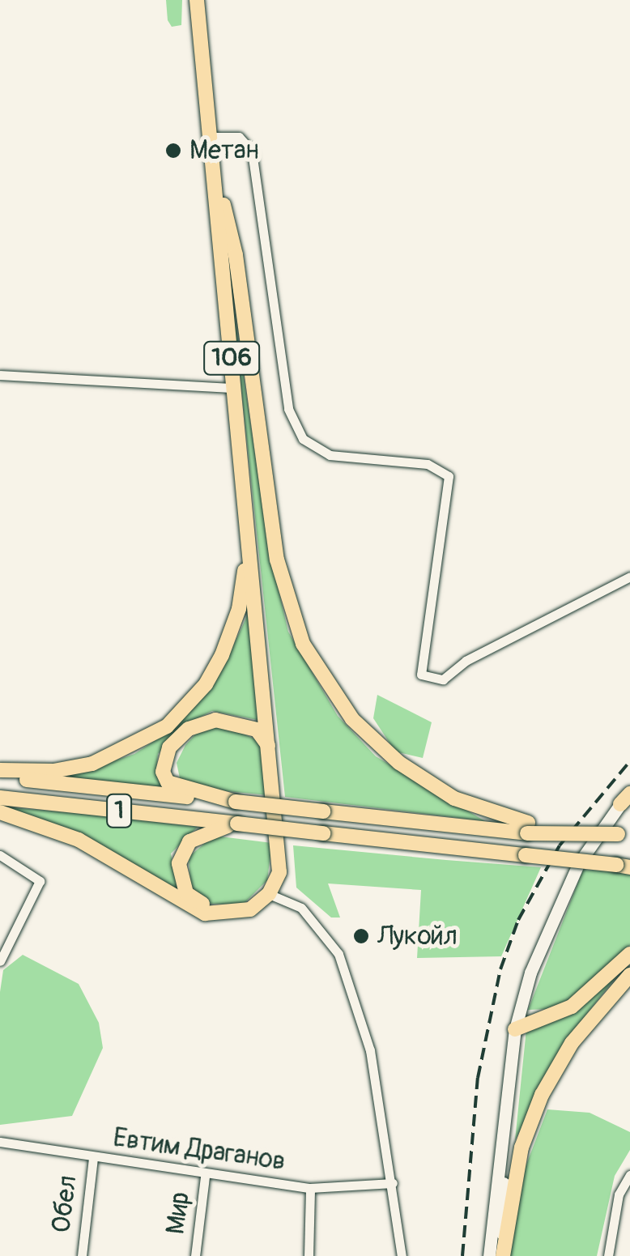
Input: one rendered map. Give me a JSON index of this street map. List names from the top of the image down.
{
  "streets": {
    "main road": ["106", "1"],
    "street": ["Евтим Драганов", "Обел", "Мир"]
  },
  "crossings": [
    ["Евтим Драганов", "Обел"],
    ["Евтим Драганов", "Мир"]
  ],
  "places": ["Метан", "Лукойл"]
}
